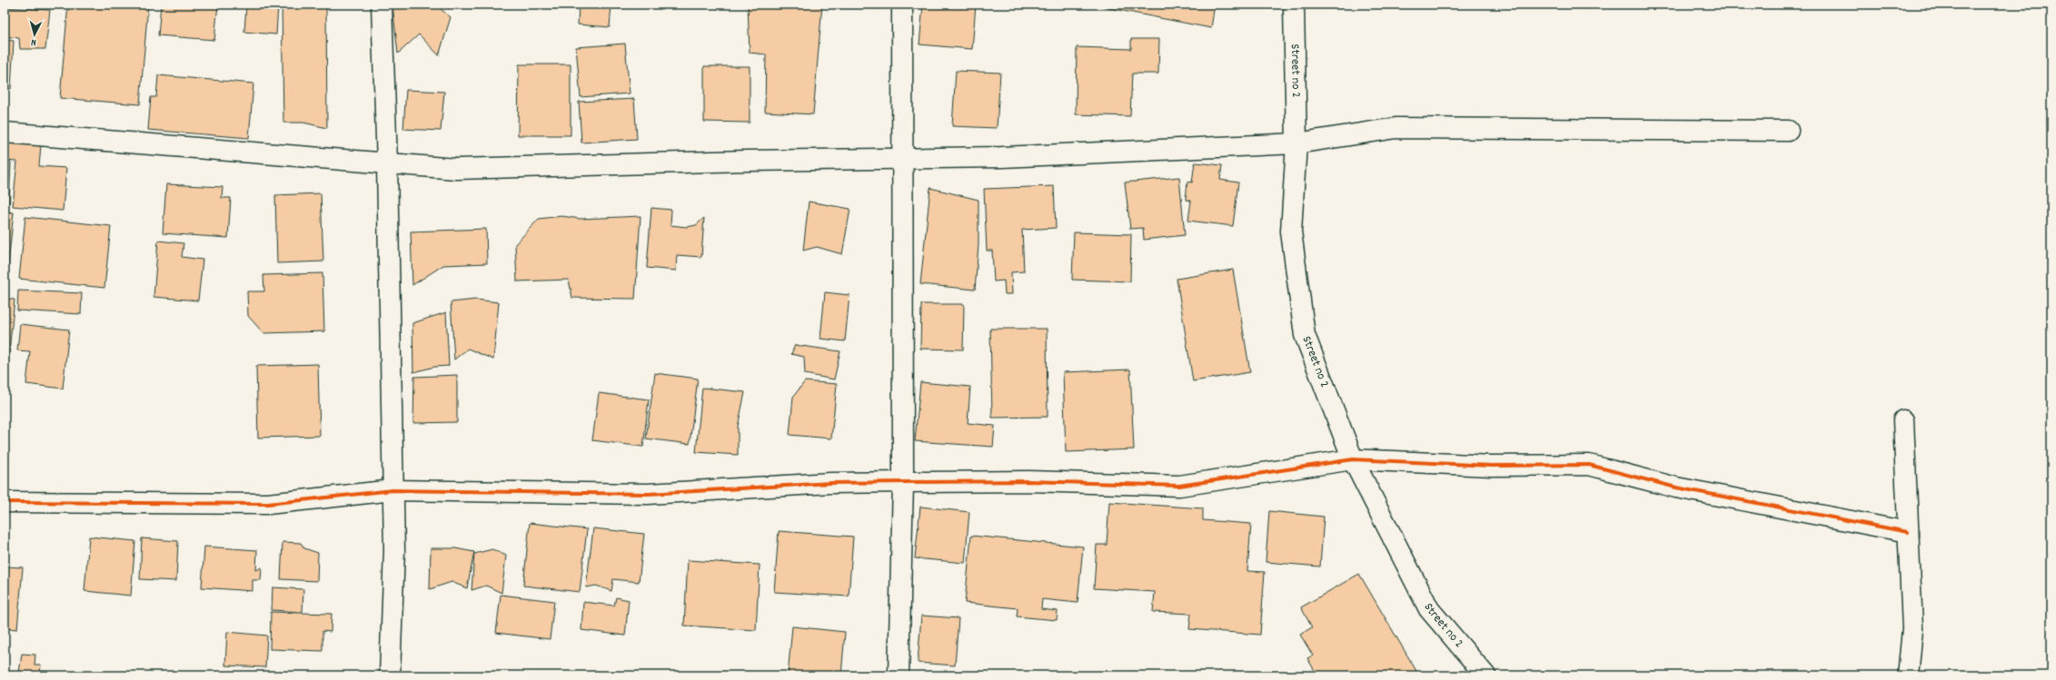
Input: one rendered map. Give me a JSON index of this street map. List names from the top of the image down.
{
  "streets": {
    "street": ["Street no 2"]
  },
  "north": "bottom"
}
